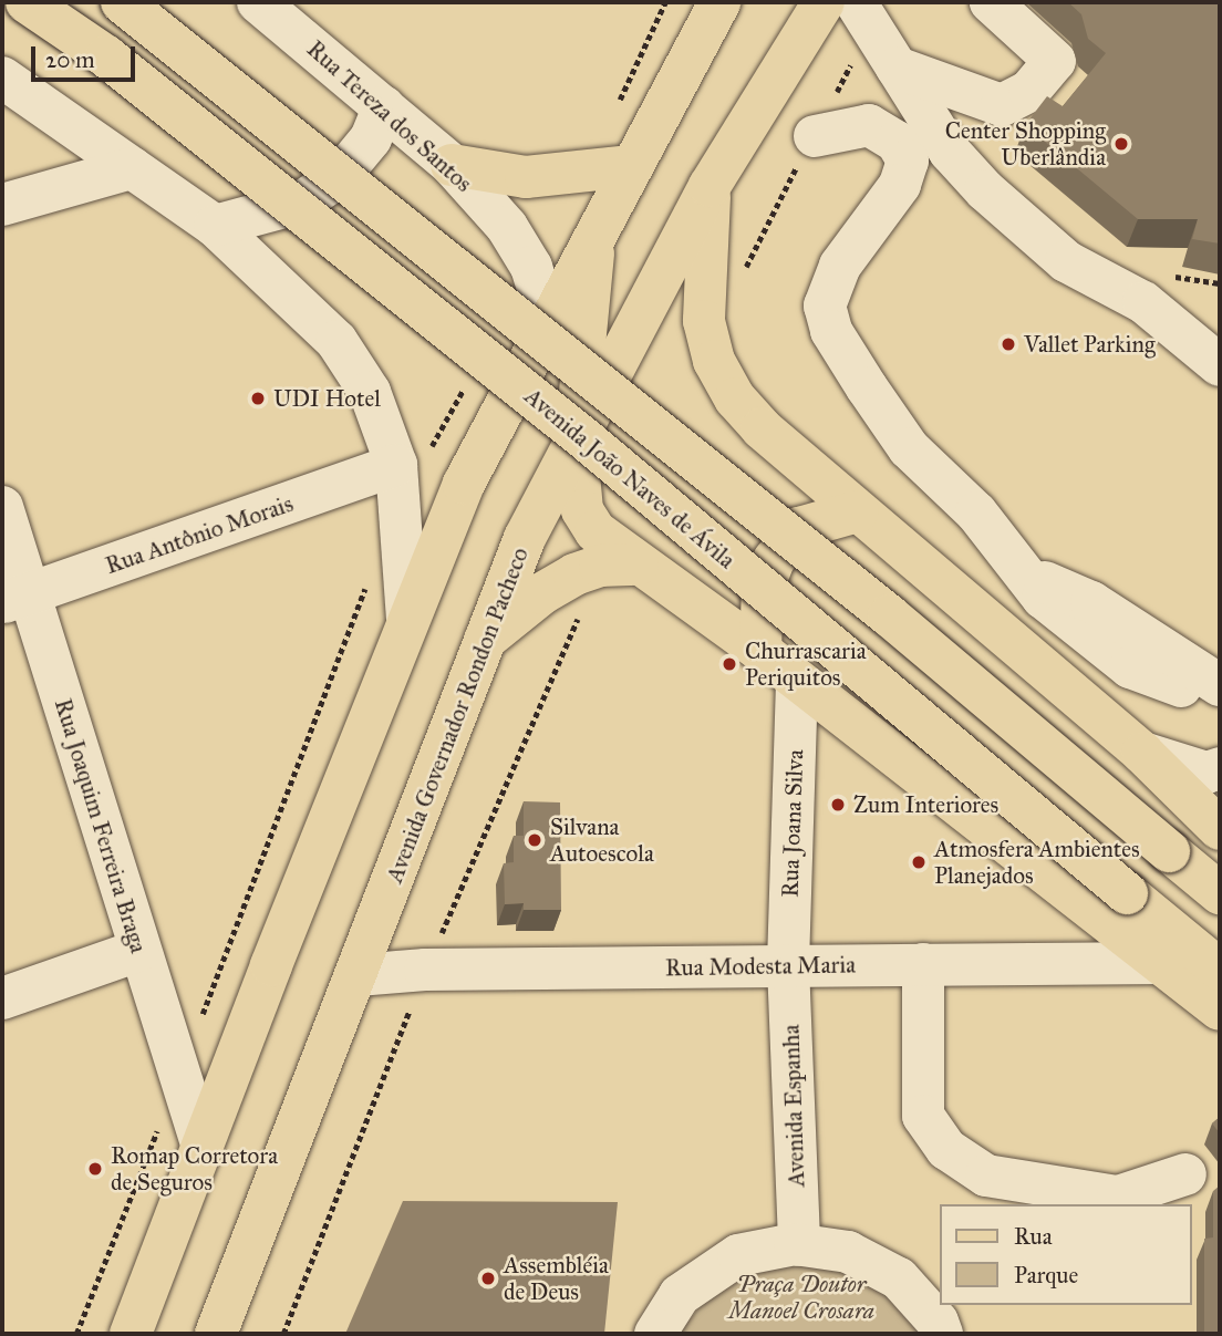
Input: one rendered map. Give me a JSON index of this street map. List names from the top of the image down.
{
  "streets": {
    "main road": ["Avenida João Naves de Ávila", "Avenida Governador Rondon Pacheco"],
    "street": [
      "Rua Tereza dos Santos",
      "Rua Antônio Morais",
      "Rua Joana Silva",
      "Rua Joaquim Ferreira Braga",
      "Rua Modesta Maria",
      "Avenida Espanha"
    ]
  },
  "crossings": [
    ["Rua Antônio Morais", "Rua Joaquim Ferreira Braga"],
    ["Avenida Governador Rondon Pacheco", "Rua Modesta Maria"],
    ["Rua Joana Silva", "Rua Modesta Maria"],
    ["Rua Joana Silva", "Avenida Espanha"],
    ["Rua Modesta Maria", "Avenida Espanha"]
  ],
  "parks": ["Praça Doutor Manoel Crosara"],
  "places": [
    "Center Shopping Uberlândia",
    "Vallet Parking",
    "UDI Hotel",
    "Churrascaria Periquitos",
    "Zum Interiores",
    "Silvana Autoescola",
    "Atmosfera Ambientes Planejados",
    "Romap Corretora de Seguros",
    "Assembléia de Deus"
  ],
  "legend": ["Rua", "Parque"],
  "scale_bar": "20 m"
}
